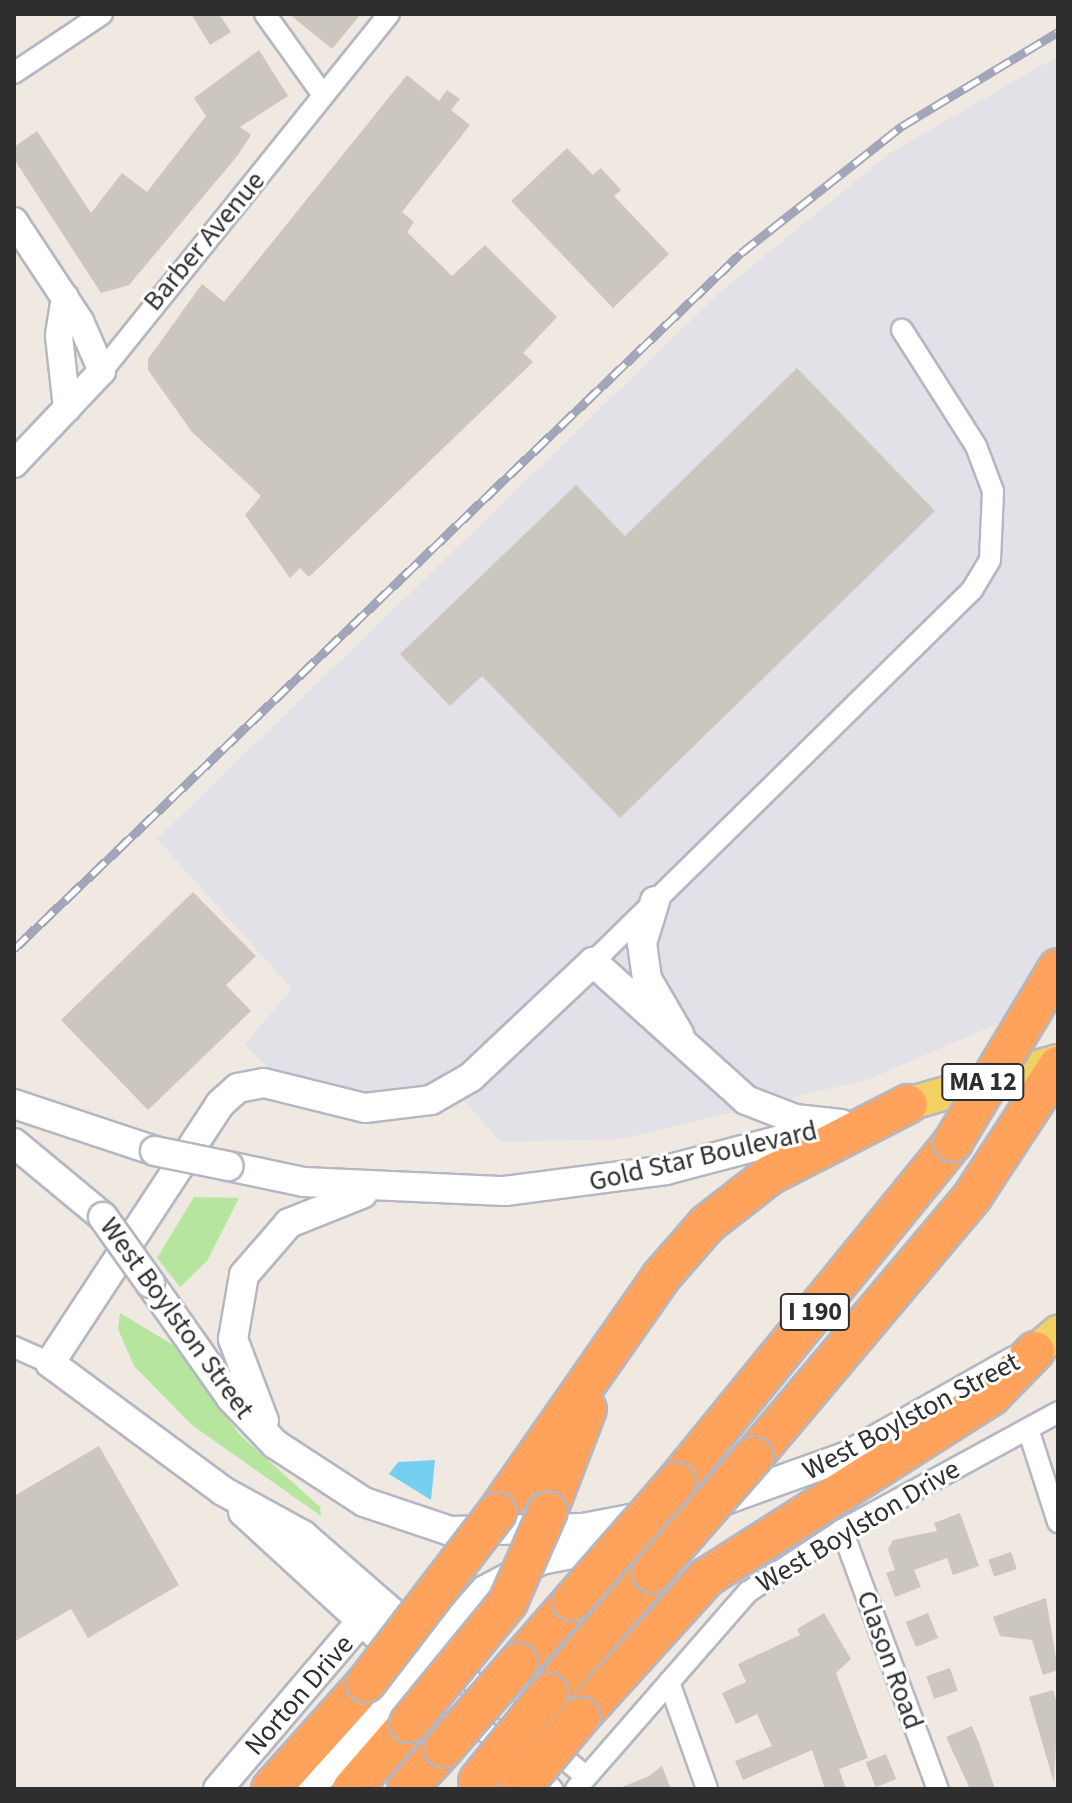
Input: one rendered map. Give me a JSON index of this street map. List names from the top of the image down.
{
  "streets": {
    "highway": ["I 190"],
    "main road": [
      "MA 12",
      "Gold Star Boulevard",
      "West Boylston Street",
      "West Boylston Drive",
      "Norton Drive"
    ],
    "street": ["Barber Avenue", "Clason Road"]
  },
  "crossings": [
    ["Gold Star Boulevard", "I 190"],
    ["West Boylston Drive", "Clason Road"],
    ["West Boylston Drive", "Norton Drive"]
  ]
}
